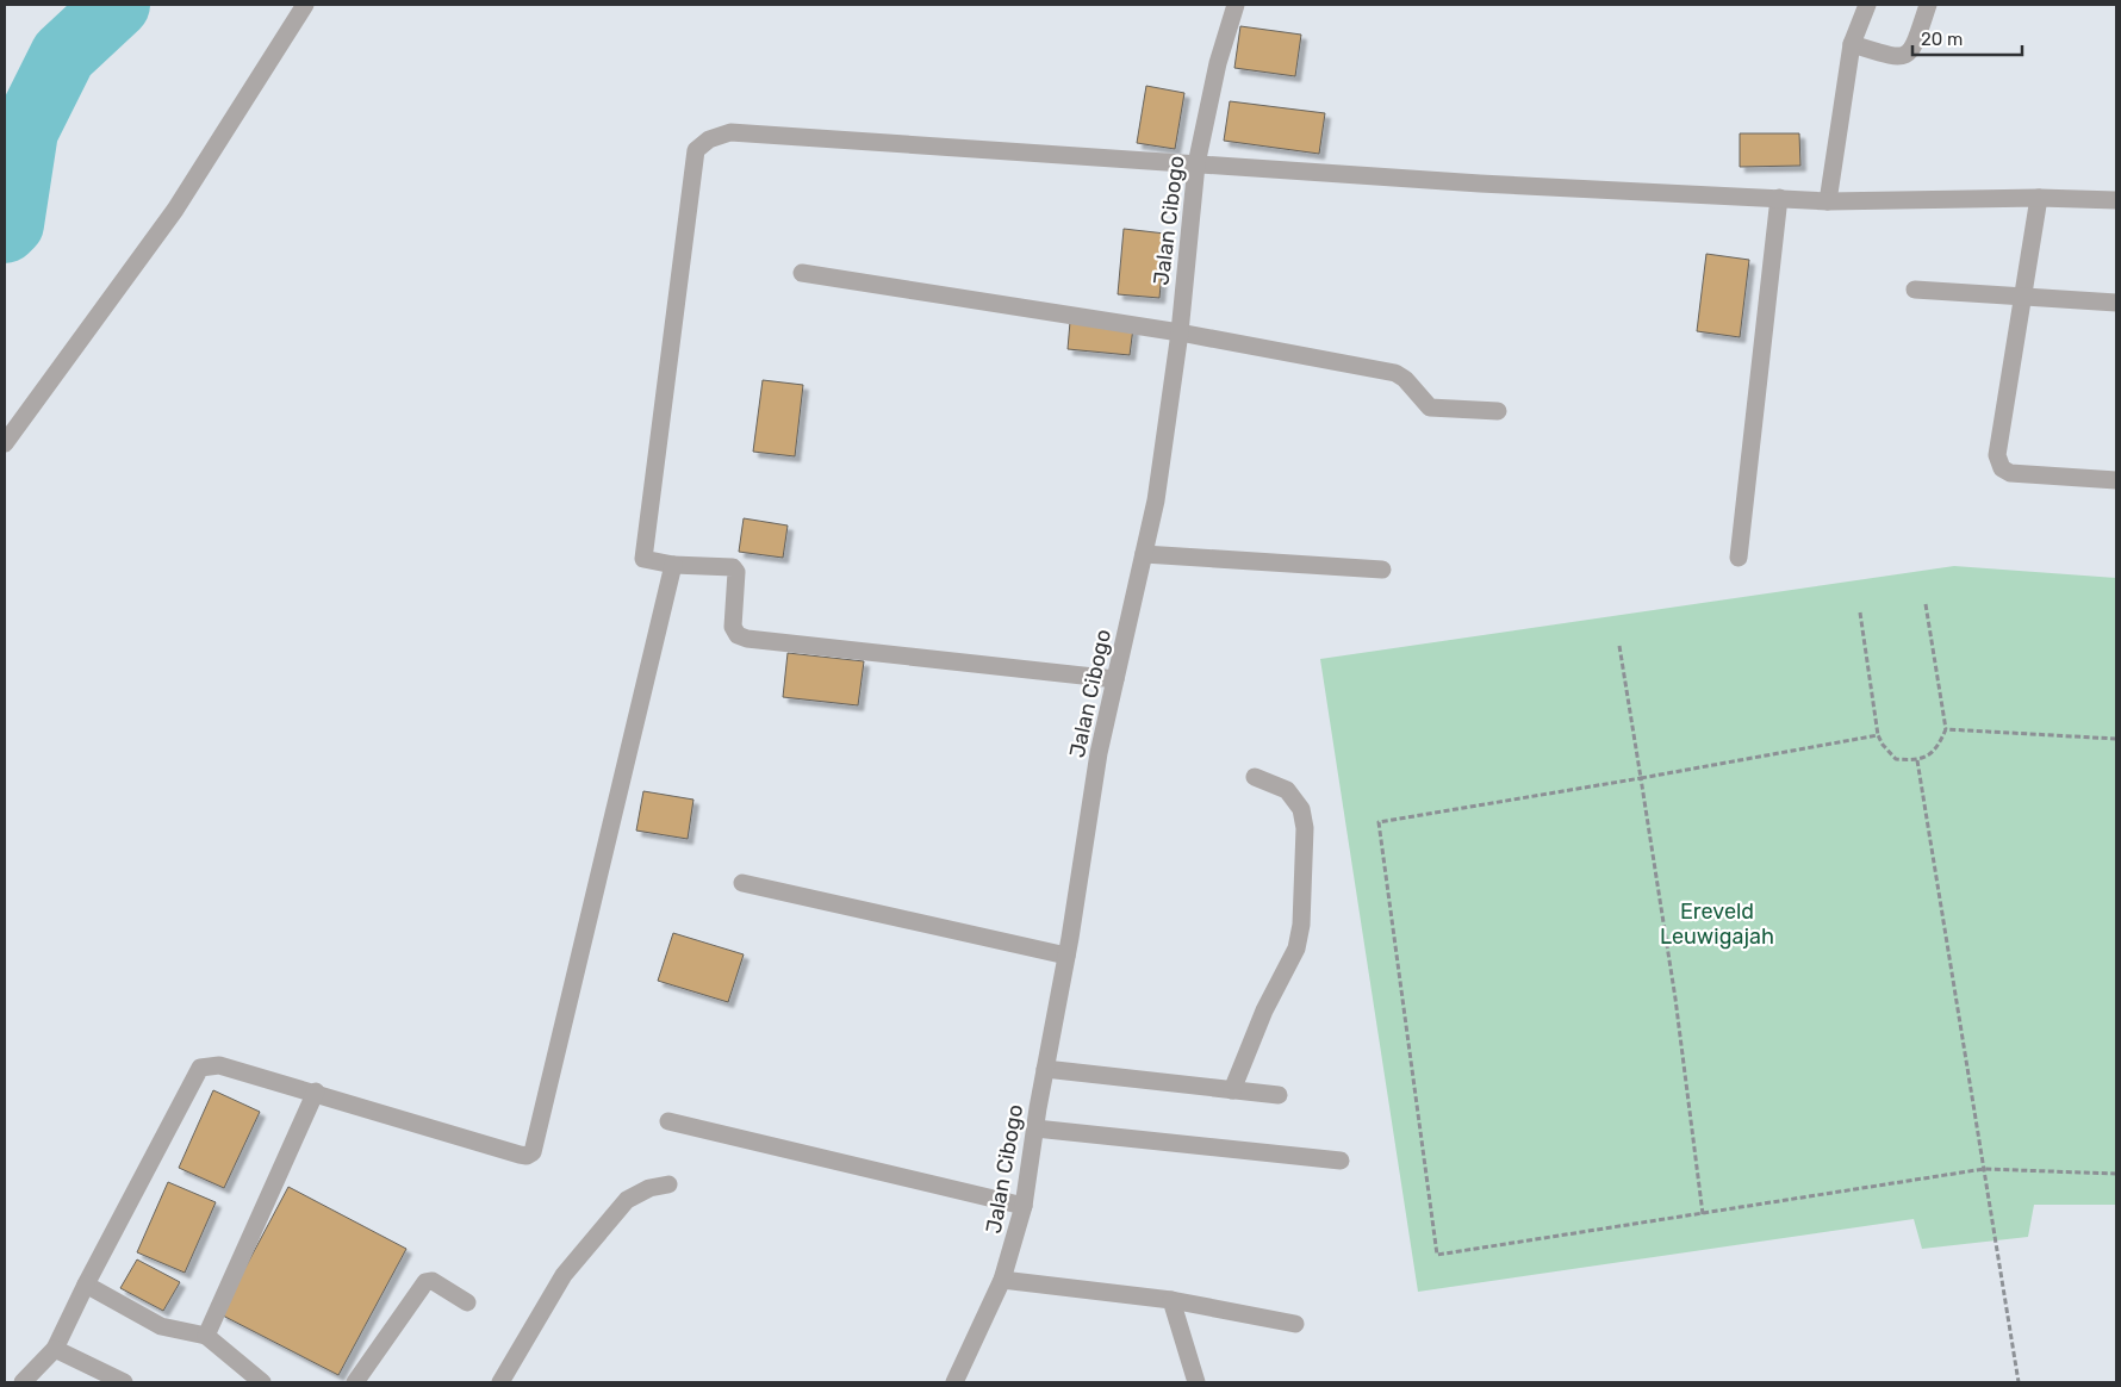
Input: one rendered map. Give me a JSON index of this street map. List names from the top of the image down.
{
  "streets": {
    "street": ["Jalan Cibogo"]
  },
  "parks": ["Ereveld Leuwigajah"],
  "scale_bar": "20 m"
}
